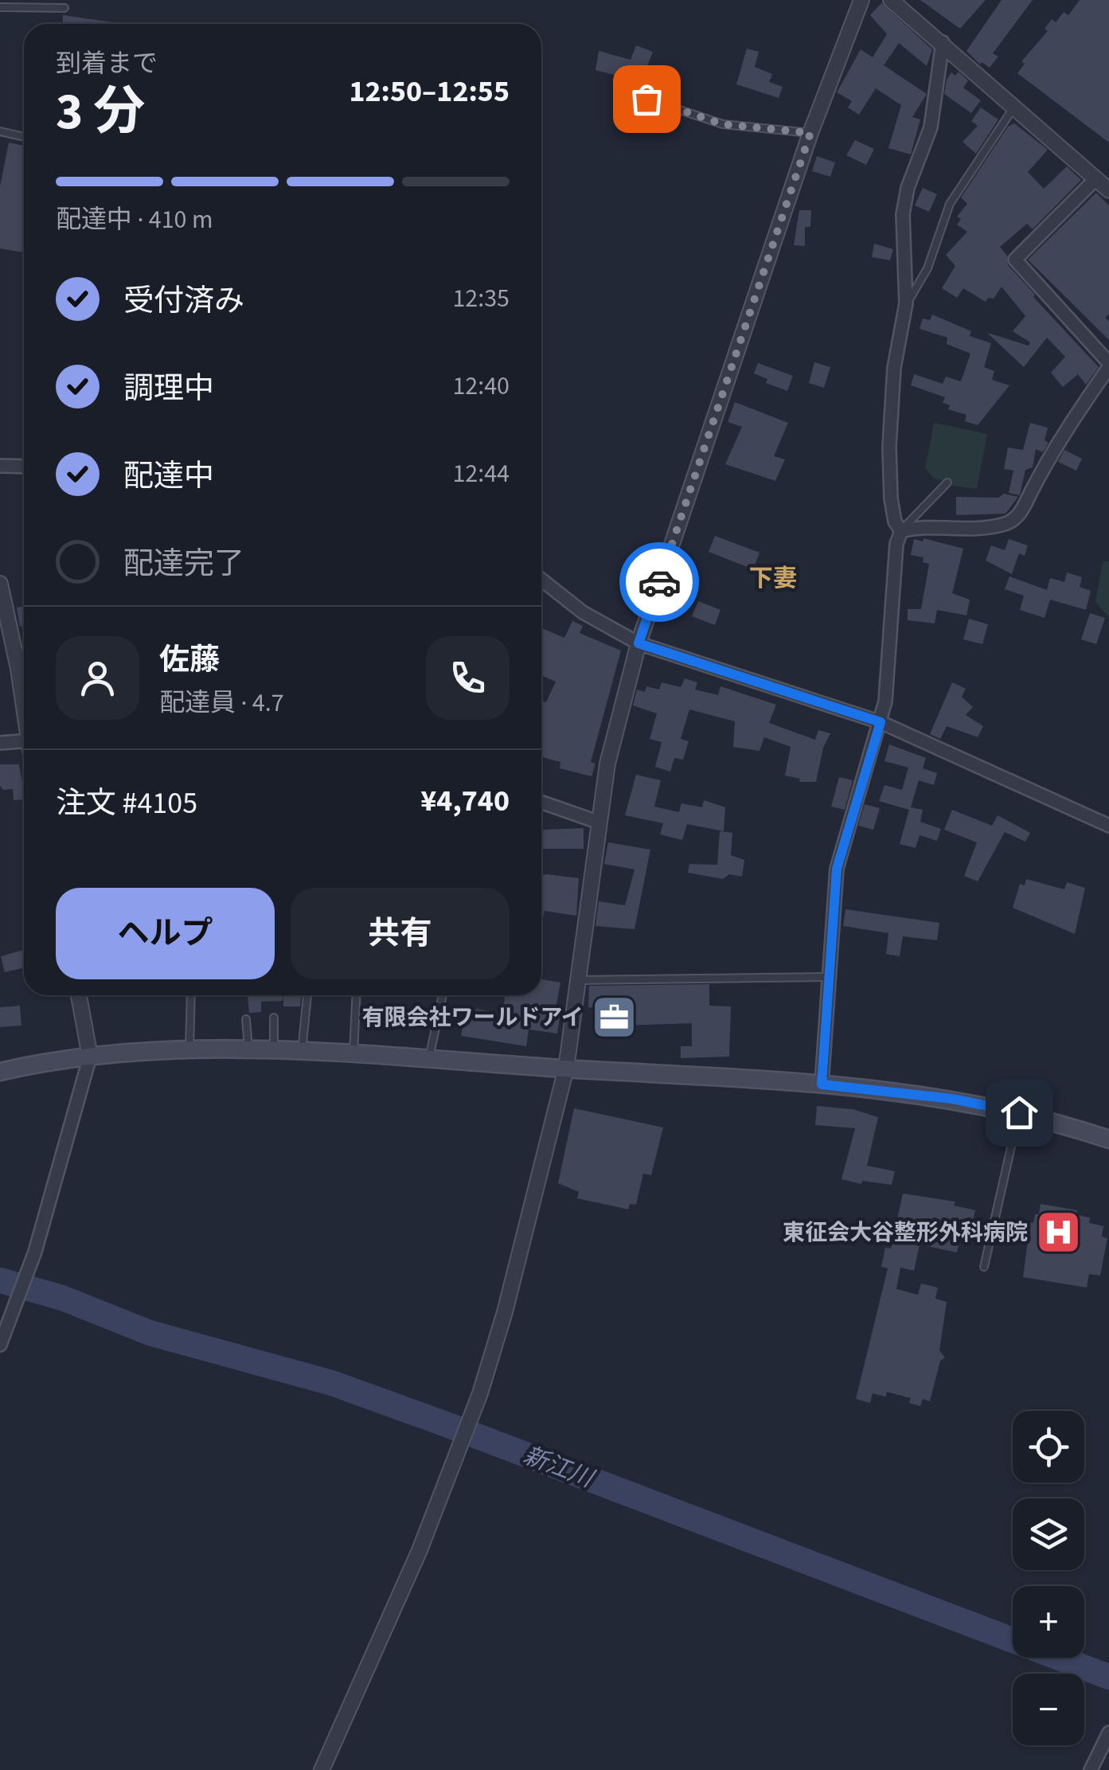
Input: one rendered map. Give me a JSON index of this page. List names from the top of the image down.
{
  "districts": ["下妻"],
  "water": ["新江川"],
  "places": {
    "office": ["有限会社ワールドアイ"],
    "hospital": ["東征会大谷整形外科病院"]
  },
  "page": {
    "heading": ["3 分", "到着まで", "12:50–12:55"],
    "panel": [
      "佐藤",
      "配達員 · 4.7",
      "注文 #4105",
      "¥4,740"
    ],
    "bar": "配達中 · 410 m",
    "list": [
      ["受付済み", "12:35"],
      ["調理中", "12:40"],
      ["配達中", "12:44"],
      "配達完了"
    ],
    "buttons": ["ヘルプ", "共有"],
    "map_buttons": ["+", "−"]
  }
}
